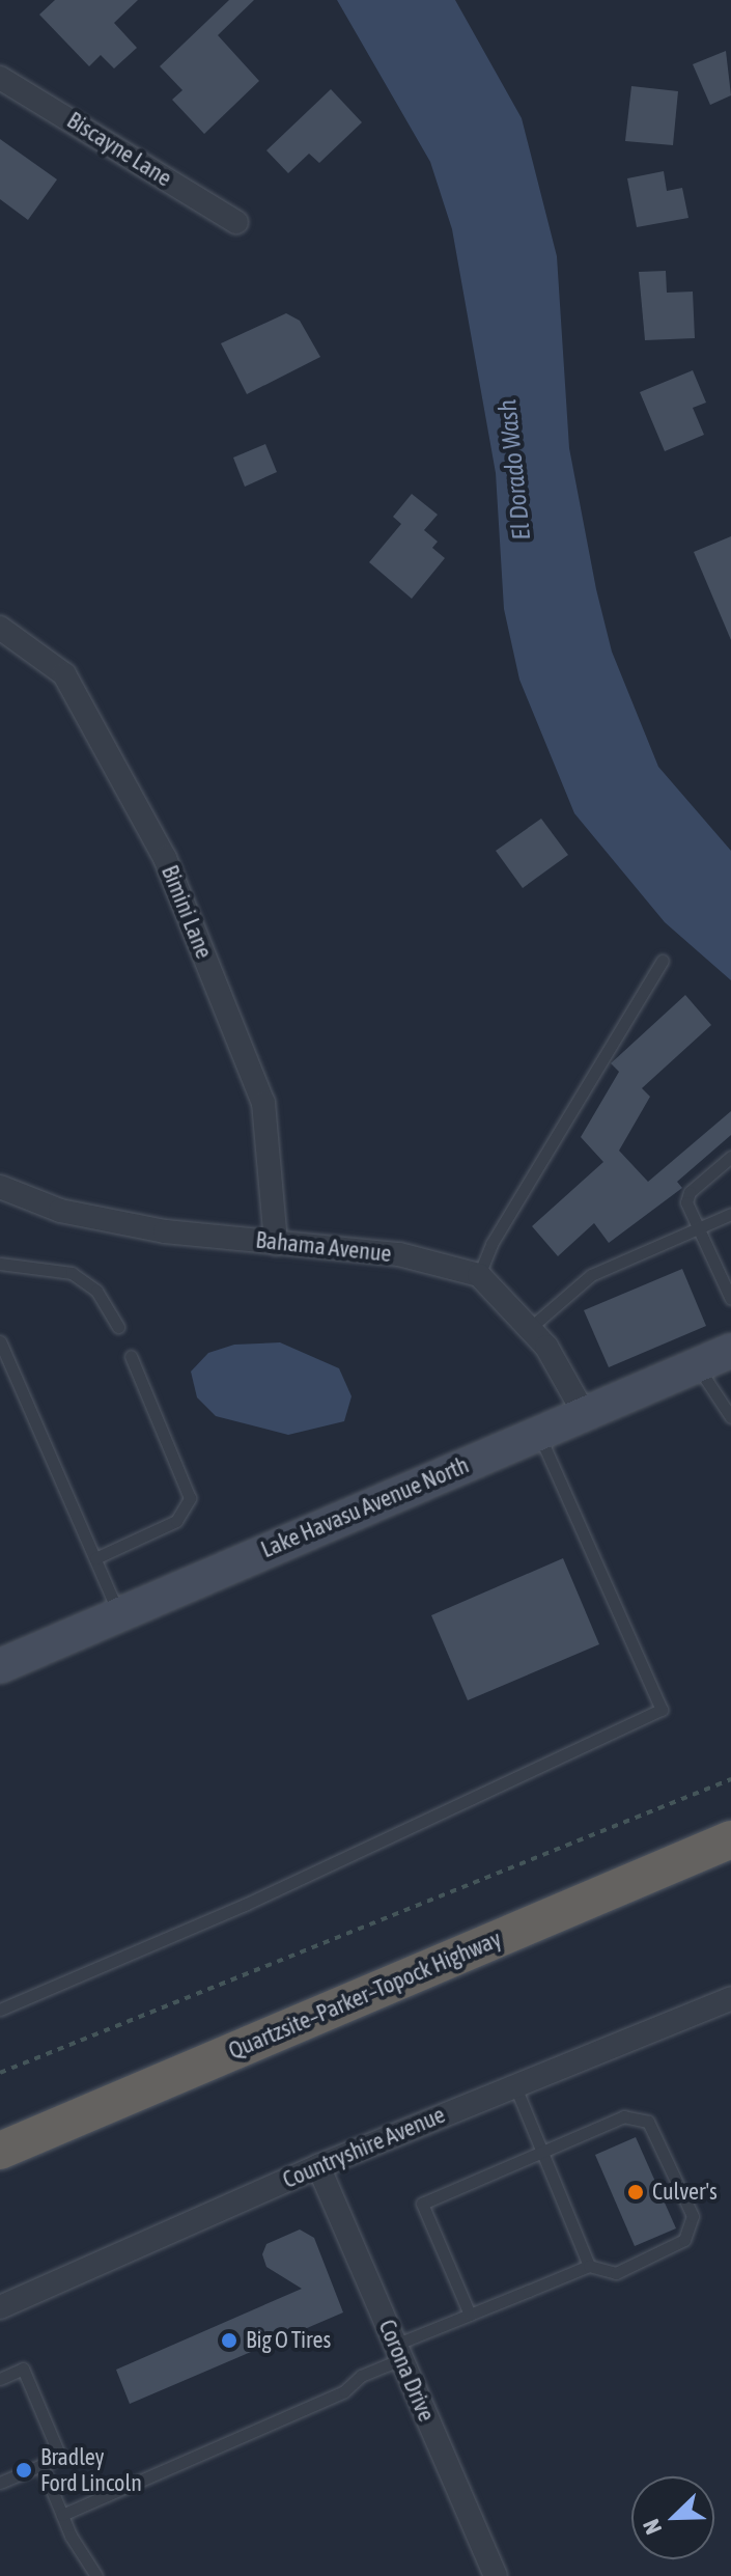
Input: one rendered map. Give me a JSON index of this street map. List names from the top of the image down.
{
  "streets": {
    "highway": ["Quartzsite–Parker–Topock Highway"],
    "main road": ["Lake Havasu Avenue North"],
    "street": [
      "Biscayne Lane",
      "Bimini Lane",
      "Bahama Avenue",
      "Countryshire Avenue",
      "Corona Drive"
    ]
  },
  "crossings": [
    ["Bimini Lane", "Bahama Avenue"],
    ["Countryshire Avenue", "Corona Drive"]
  ],
  "water": ["El Dorado Wash"],
  "places": ["Culver's", "Big O Tires", "Bradley Ford Lincoln"],
  "north": "bottom left"
}
